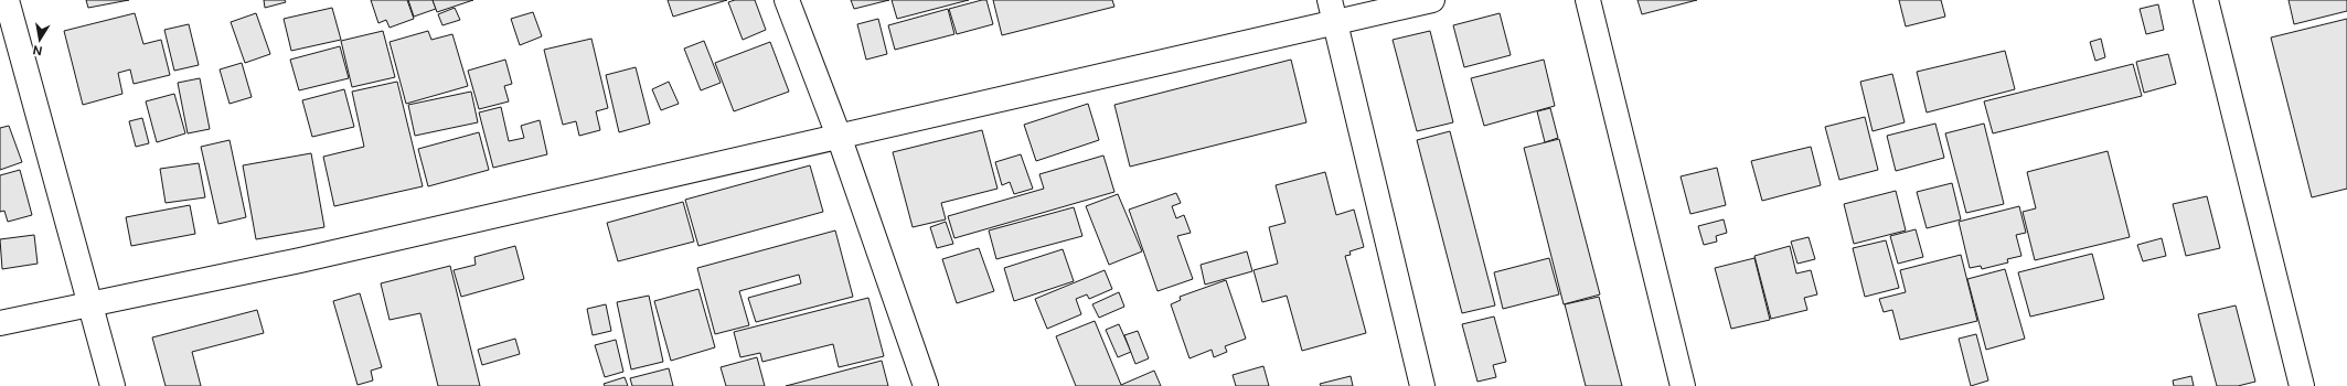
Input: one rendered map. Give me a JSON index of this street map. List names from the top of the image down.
{
  "north": "bottom"
}
